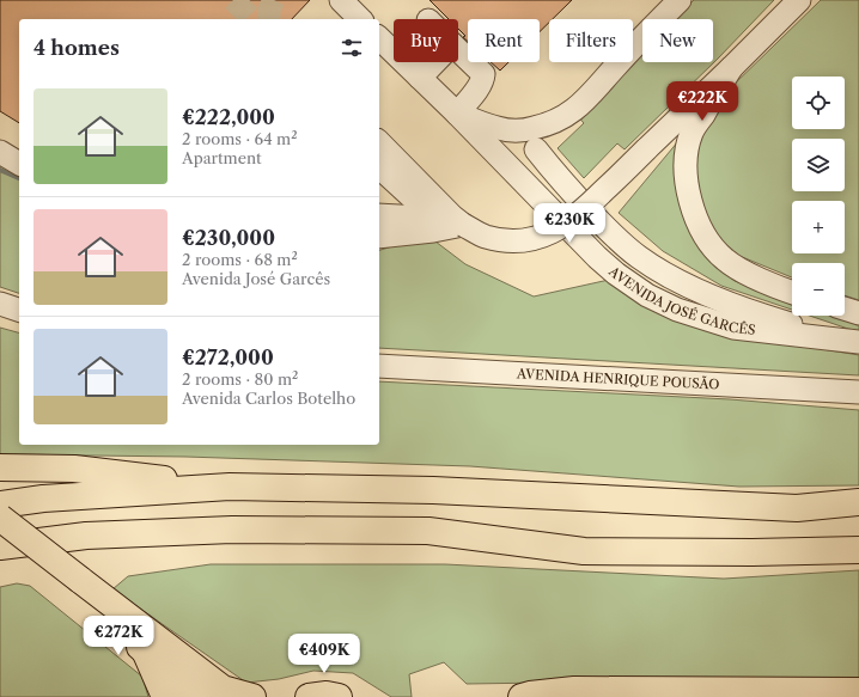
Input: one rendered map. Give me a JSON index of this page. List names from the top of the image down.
{
  "streets": {
    "street": ["AVENIDA JOSÉ GARCÊS", "AVENIDA HENRIQUE POUSÃO"]
  },
  "page": {
    "chip": [
      "Buy",
      "Rent",
      "Filters",
      "New"
    ],
    "heading": "4 homes",
    "map_buttons": ["+", "−"],
    "list": [
      {
        "name": "€222,000",
        "note": "2 rooms · 64 m² · Apartment"
      },
      {
        "name": "€230,000",
        "note": "2 rooms · 68 m² · Avenida José Garcês"
      },
      {
        "name": "€272,000",
        "note": "2 rooms · 80 m² · Avenida Carlos Botelho"
      }
    ],
    "price": [
      "€222K",
      "€230K",
      "€272K",
      "€409K"
    ]
  }
}
